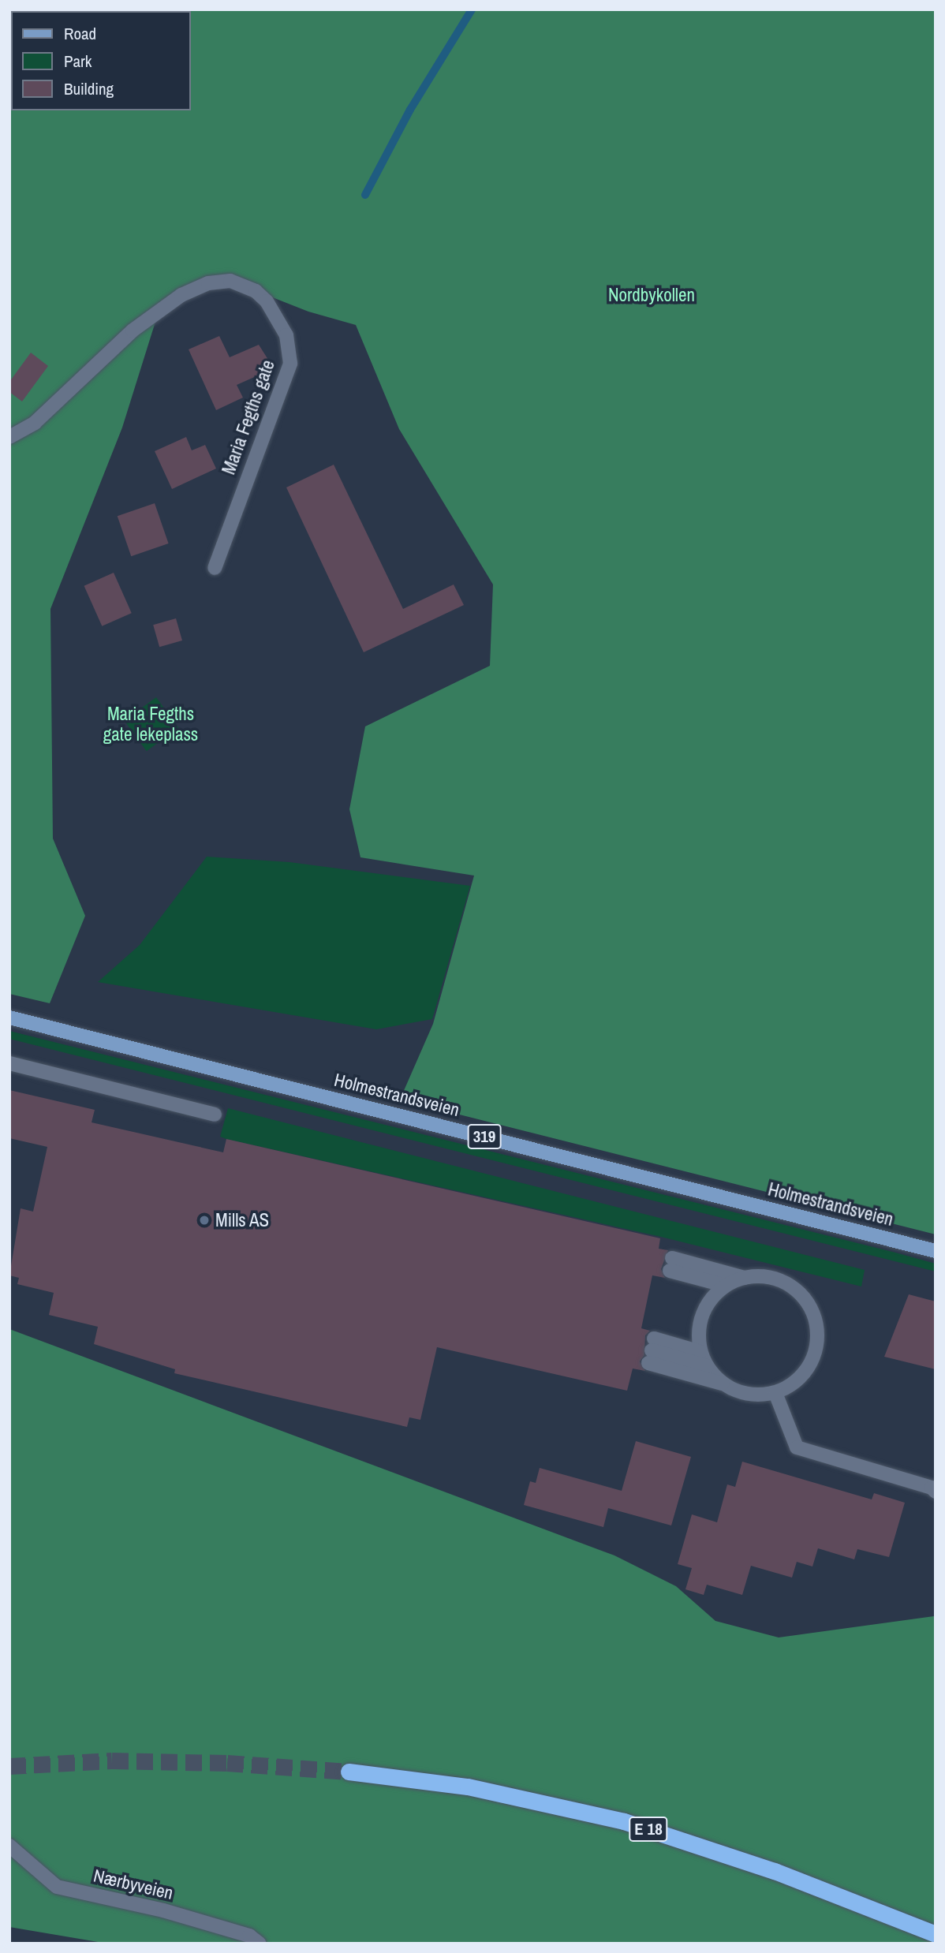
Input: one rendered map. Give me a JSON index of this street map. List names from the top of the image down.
{
  "streets": {
    "highway": ["E 18"],
    "main road": ["Holmestrandsveien", "319"],
    "street": ["Maria Fegths gate", "Nærbyveien"]
  },
  "parks": ["Nordbykollen", "Maria Fegths gate lekeplass"],
  "places": ["Mills AS"],
  "legend": ["Road", "Park", "Building"]
}
